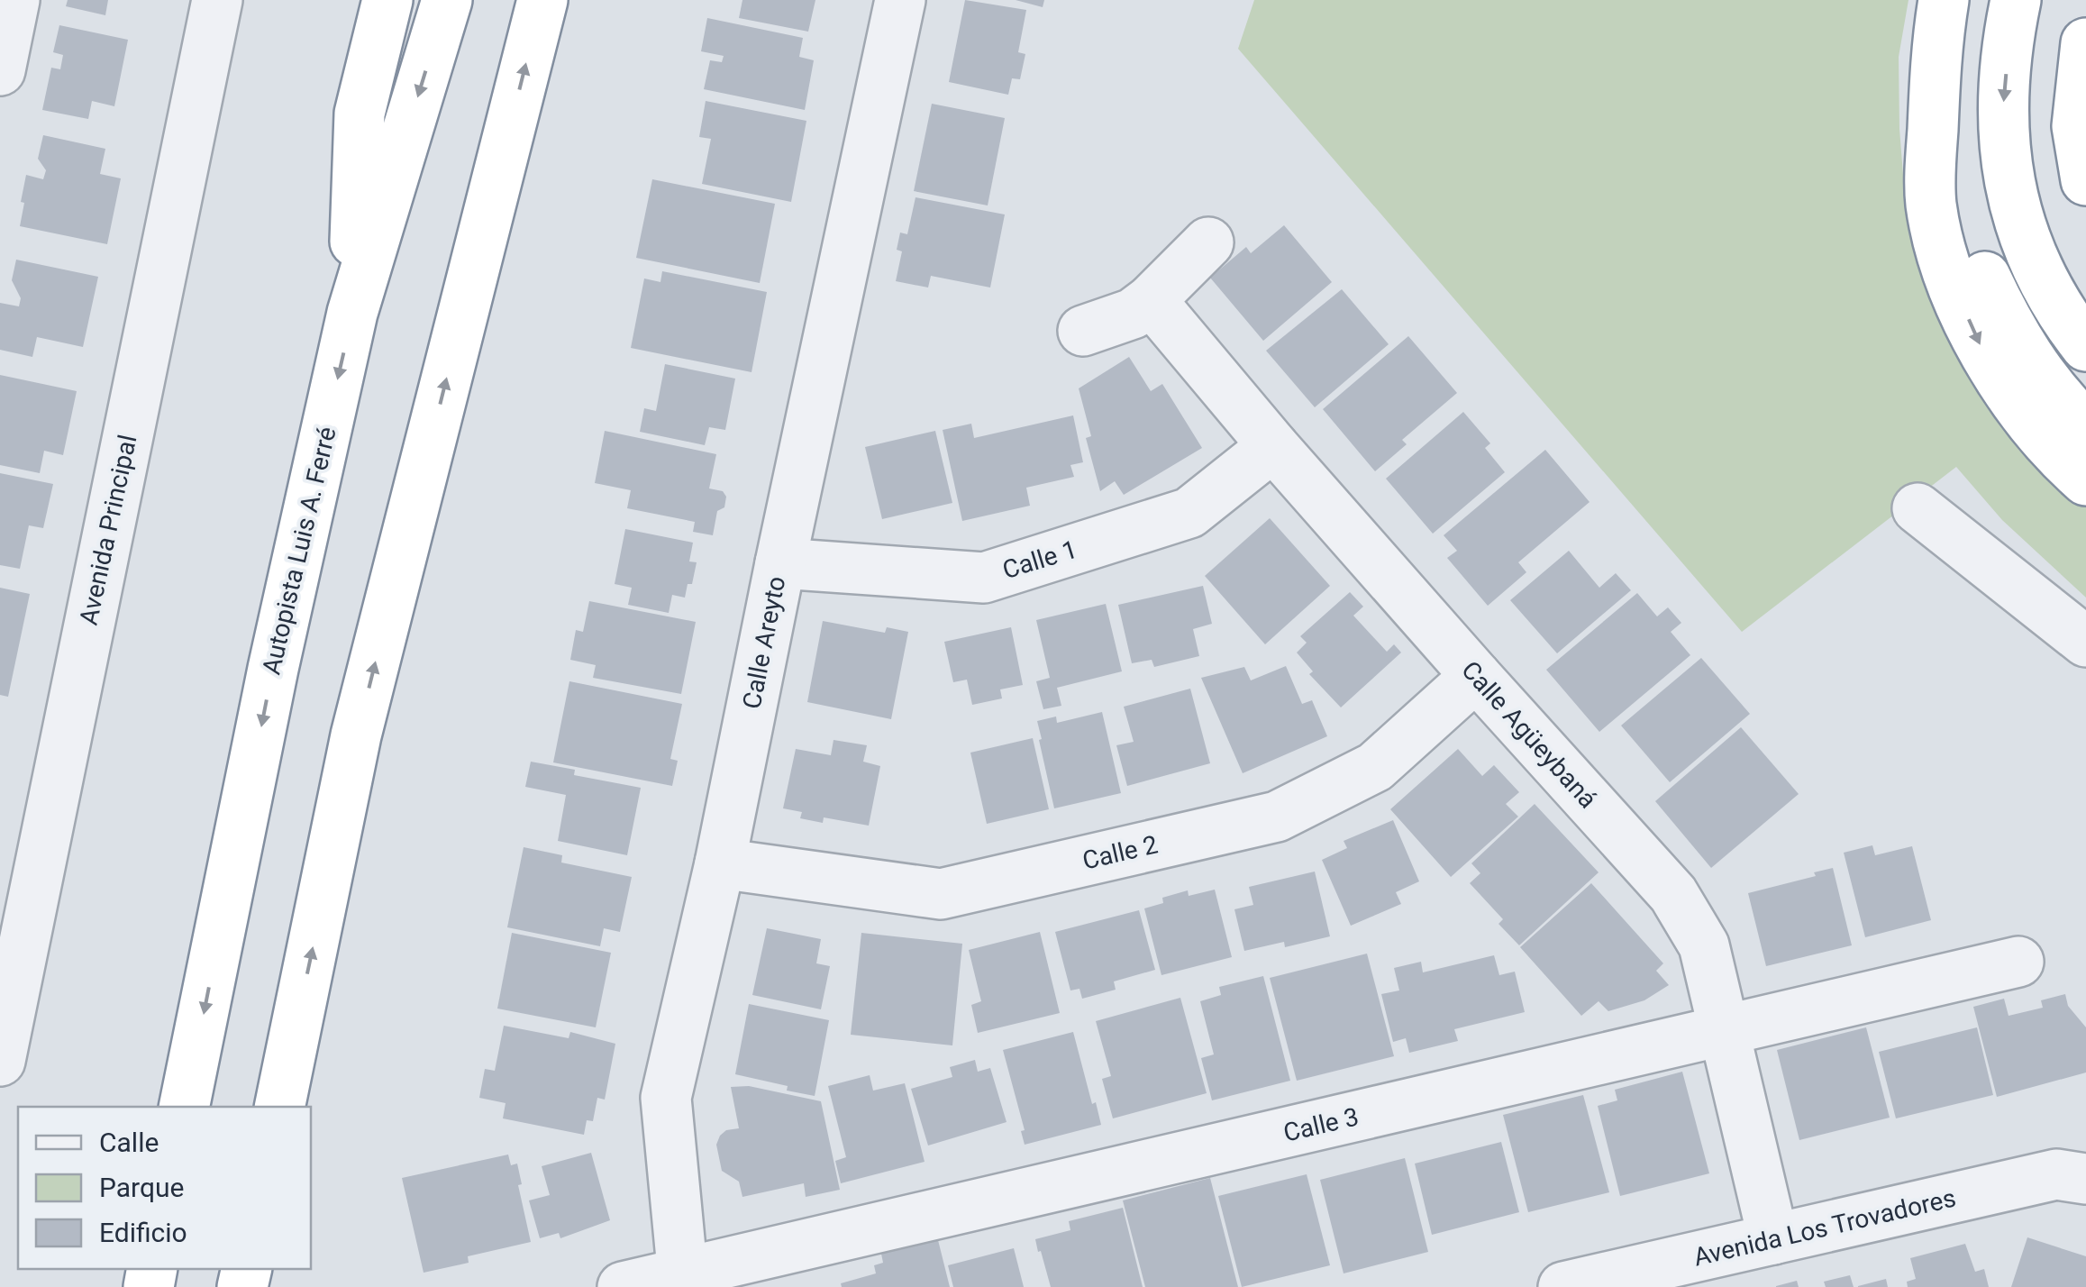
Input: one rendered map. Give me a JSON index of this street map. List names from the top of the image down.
{
  "streets": {
    "highway": ["Autopista Luis A. Ferré"],
    "street": [
      "Avenida Principal",
      "Calle 1",
      "Calle Areyto",
      "Calle Agüeybaná",
      "Calle 2",
      "Calle 3",
      "Avenida Los Trovadores"
    ]
  },
  "crossings": [
    ["Calle 1", "Calle Areyto"],
    ["Calle 1", "Calle Agüeybaná"],
    ["Calle Areyto", "Calle 2"],
    ["Calle Areyto", "Calle 3"],
    ["Calle Agüeybaná", "Calle 2"],
    ["Calle Agüeybaná", "Calle 3"],
    ["Calle Agüeybaná", "Avenida Los Trovadores"]
  ],
  "legend": ["Calle", "Parque", "Edificio"]
}
